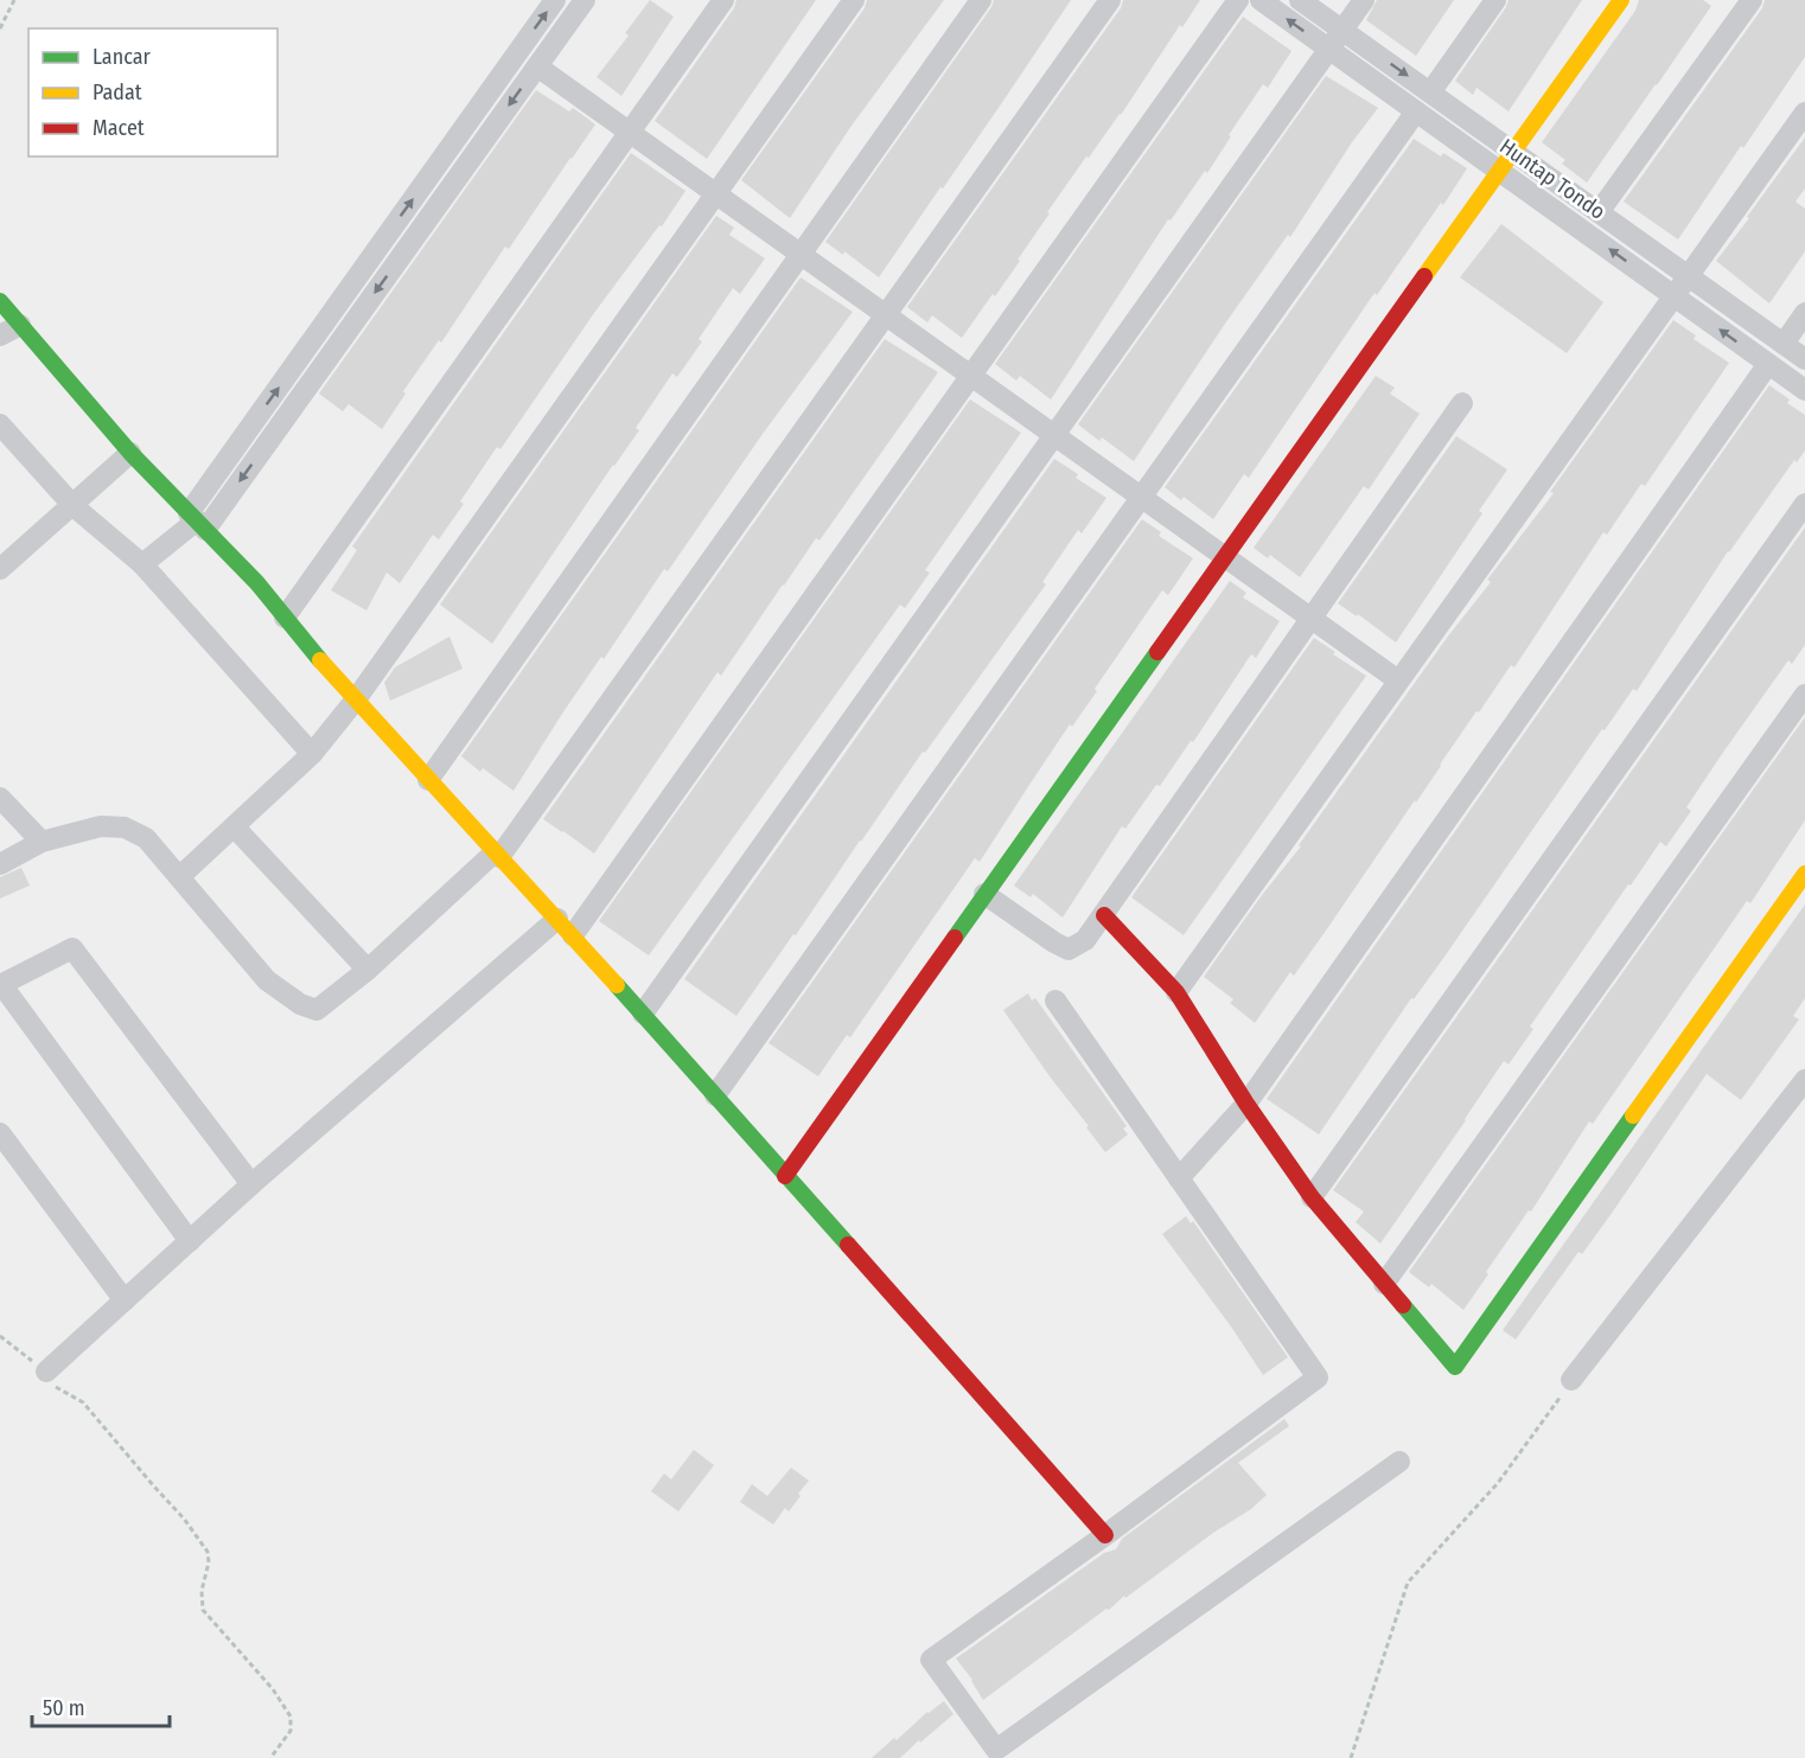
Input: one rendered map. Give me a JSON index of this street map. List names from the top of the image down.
{
  "streets": {
    "street": ["Huntap Tondo"]
  },
  "legend": ["Lancar", "Padat", "Macet"],
  "scale_bar": "50 m"
}
